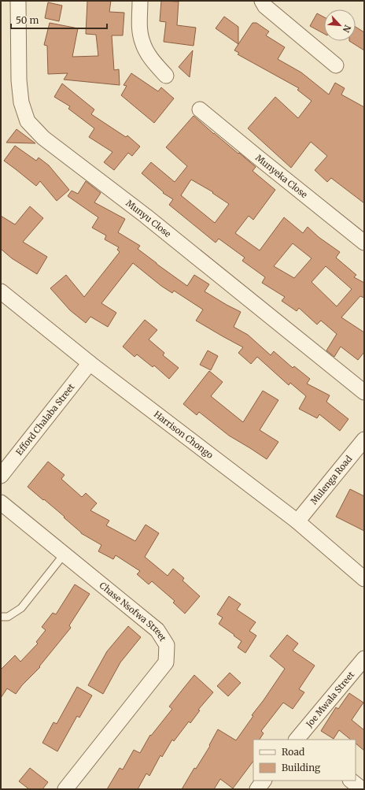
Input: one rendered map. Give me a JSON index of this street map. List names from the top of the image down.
{
  "streets": {
    "street": [
      "Munyeka Close",
      "Munyu Close",
      "Efford Chalaba Street",
      "Harrison Chongo",
      "Mulenga Road",
      "Chase Nsofwa Street",
      "Joe Mwala Street"
    ]
  },
  "crossings": [
    ["Efford Chalaba Street", "Harrison Chongo"],
    ["Harrison Chongo", "Mulenga Road"]
  ],
  "legend": ["Road", "Building"],
  "scale_bar": "50 m",
  "north": "bottom right"
}
